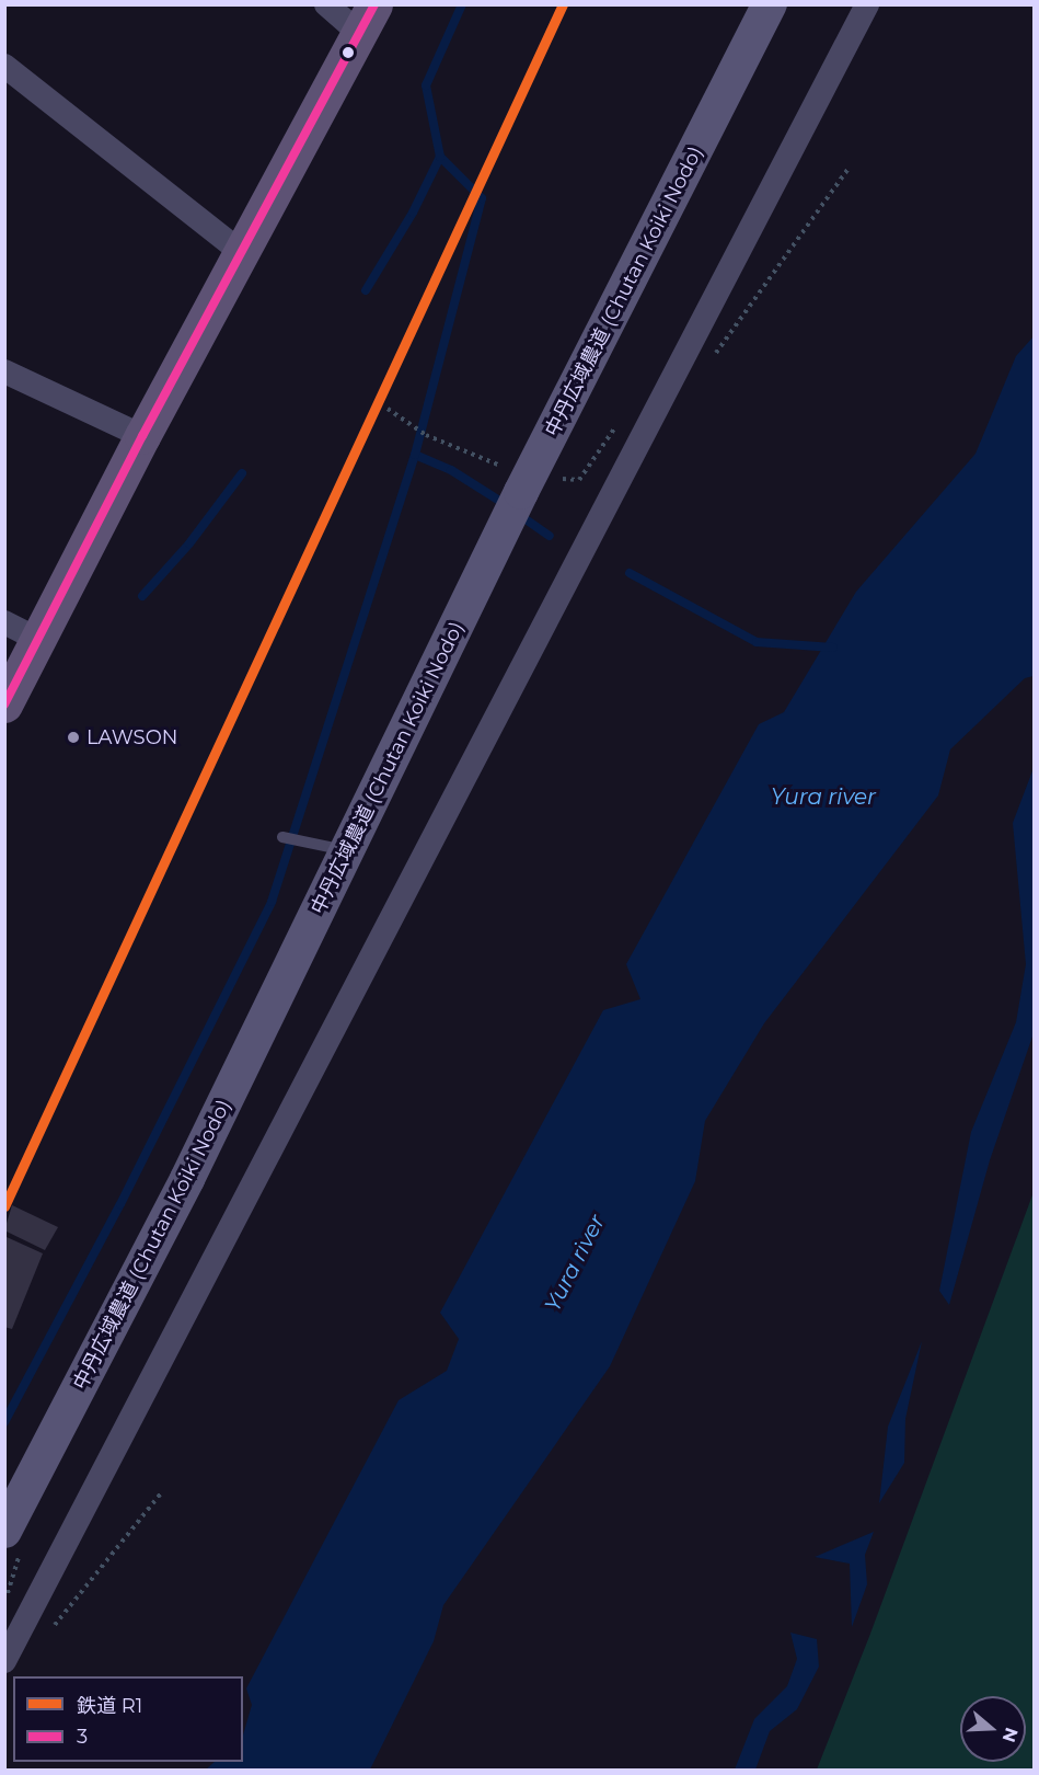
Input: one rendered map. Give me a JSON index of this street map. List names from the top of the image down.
{
  "streets": {
    "street": ["中丹広域農道 (Chutan Koiki Nodo)"]
  },
  "water": ["Yura river"],
  "places": ["LAWSON"],
  "lines": ["rail line R1", "transit line 3"],
  "legend": ["鉄道 R1", "3"],
  "north": "right"
}
